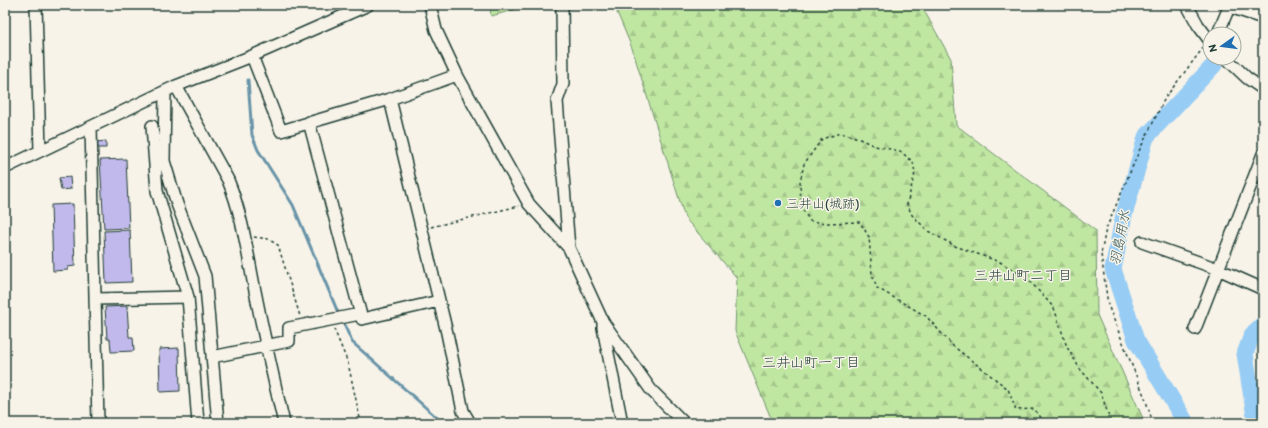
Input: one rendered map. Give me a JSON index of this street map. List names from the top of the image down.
{
  "districts": ["三井山町二丁目", "三井山町一丁目"],
  "water": ["羽島用水"],
  "places": ["三井山(城跡)"],
  "north": "left"
}
